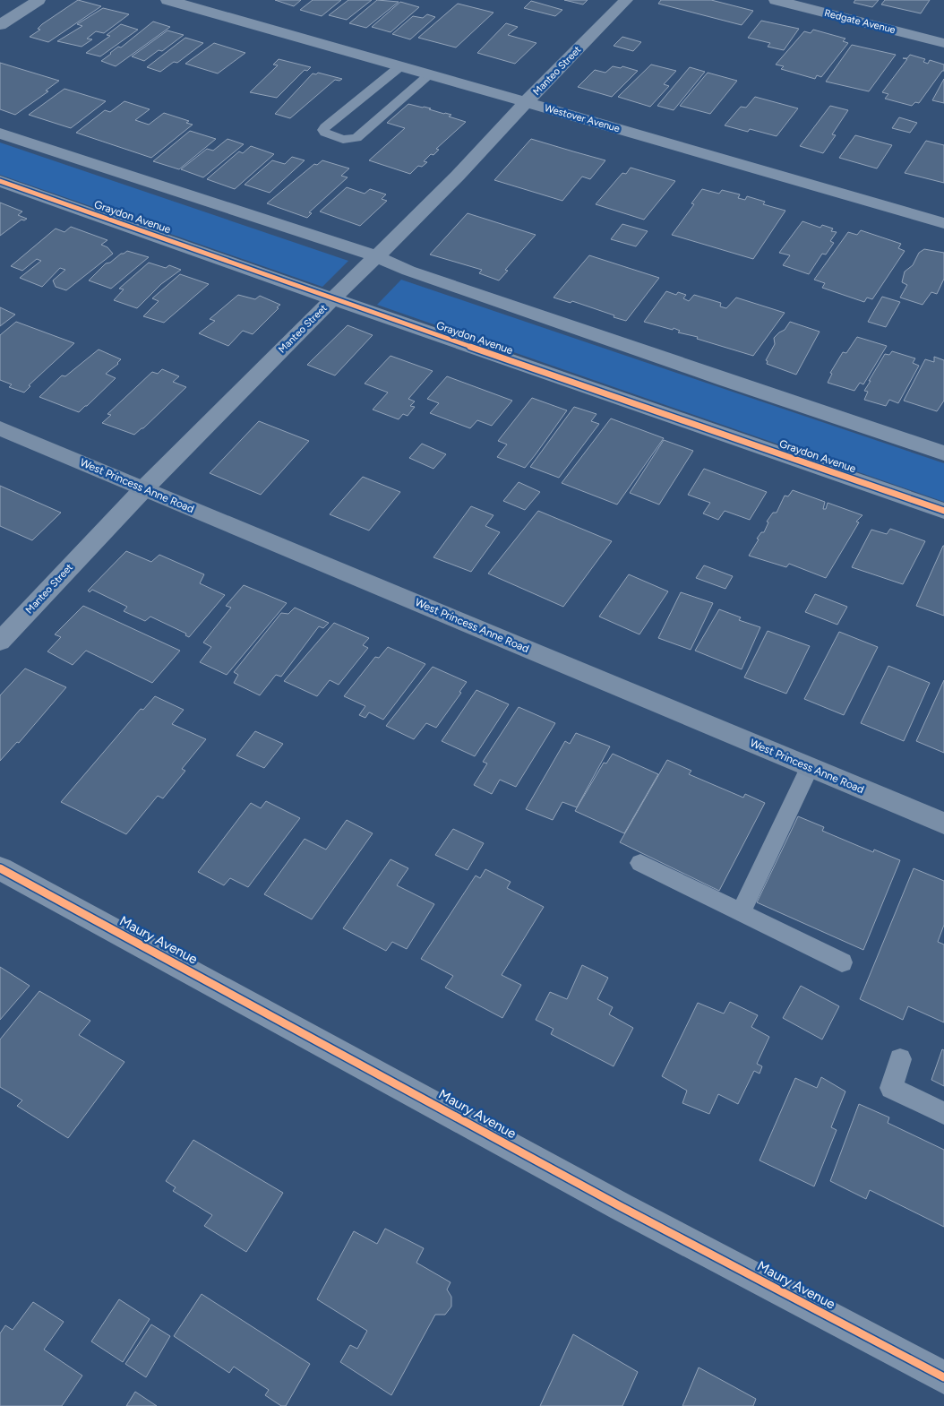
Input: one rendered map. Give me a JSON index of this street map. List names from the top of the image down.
{
  "streets": {
    "main road": ["West Princess Anne Road"],
    "street": [
      "Redgate Avenue",
      "Manteo Street",
      "Westover Avenue",
      "Graydon Avenue",
      "Maury Avenue"
    ]
  },
  "crossings": [
    ["Manteo Street", "Westover Avenue"],
    ["Manteo Street", "Graydon Avenue"],
    ["Manteo Street", "West Princess Anne Road"]
  ]
}
